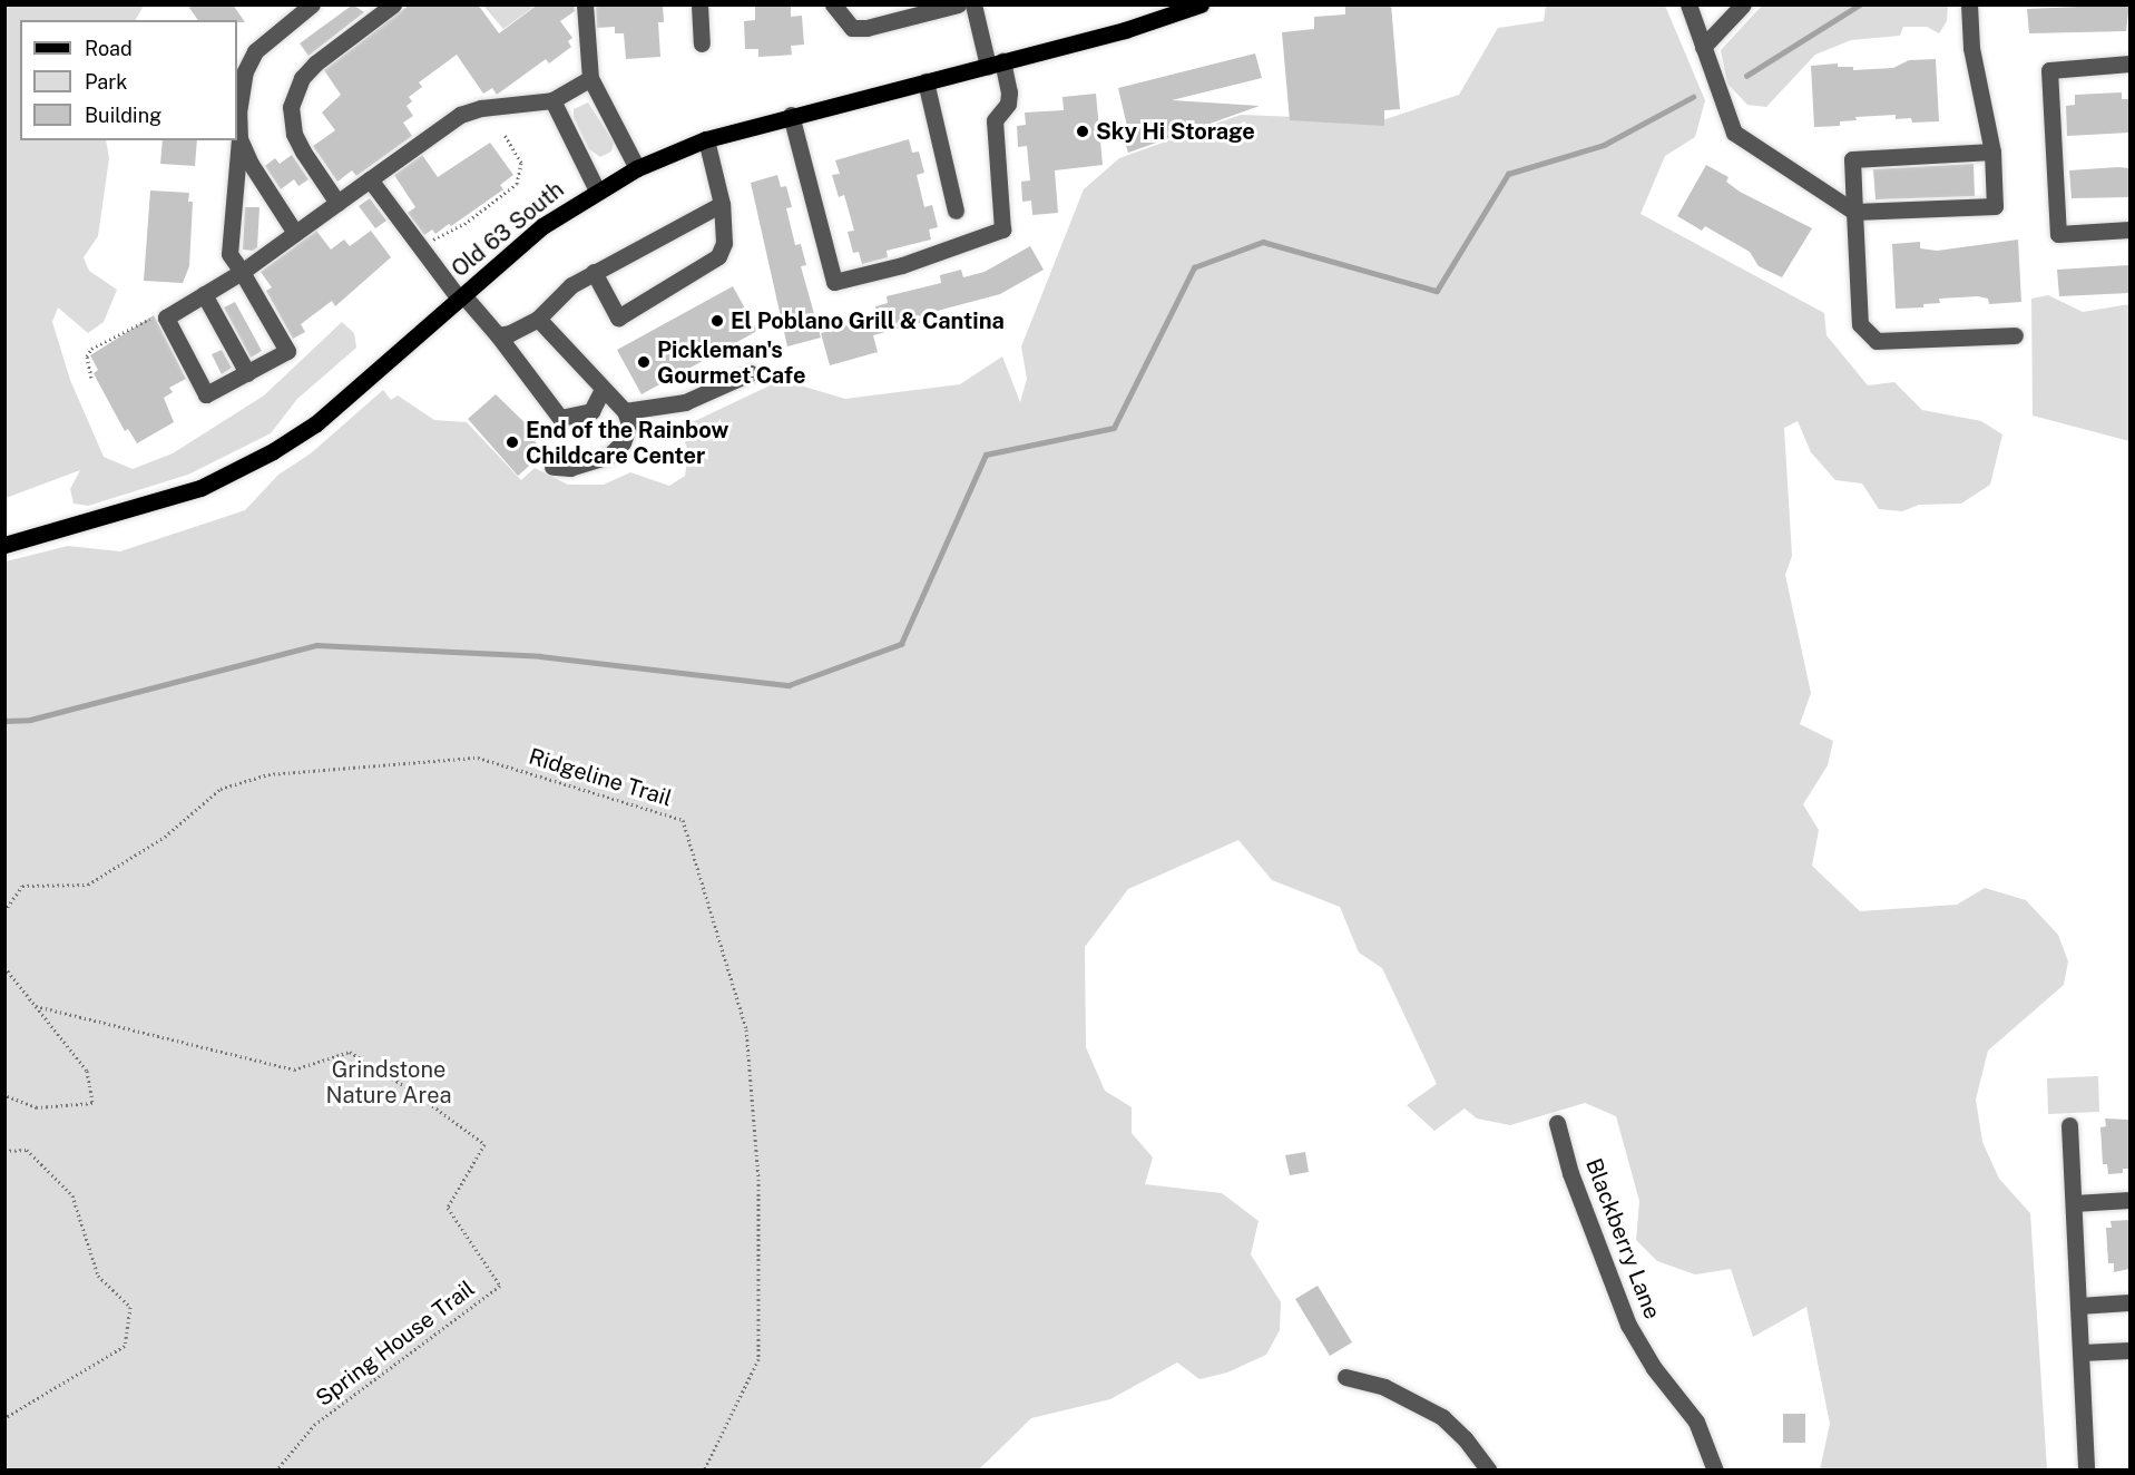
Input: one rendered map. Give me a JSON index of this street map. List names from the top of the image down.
{
  "streets": {
    "main road": ["Old 63 South"],
    "street": ["Blackberry Lane"],
    "path": ["Ridgeline Trail", "Spring House Trail"]
  },
  "parks": ["Grindstone Nature Area"],
  "places": [
    "Sky Hi Storage",
    "El Poblano Grill & Cantina",
    "Pickleman's Gourmet Cafe",
    "End of the Rainbow Childcare Center"
  ],
  "legend": ["Road", "Park", "Building"]
}
